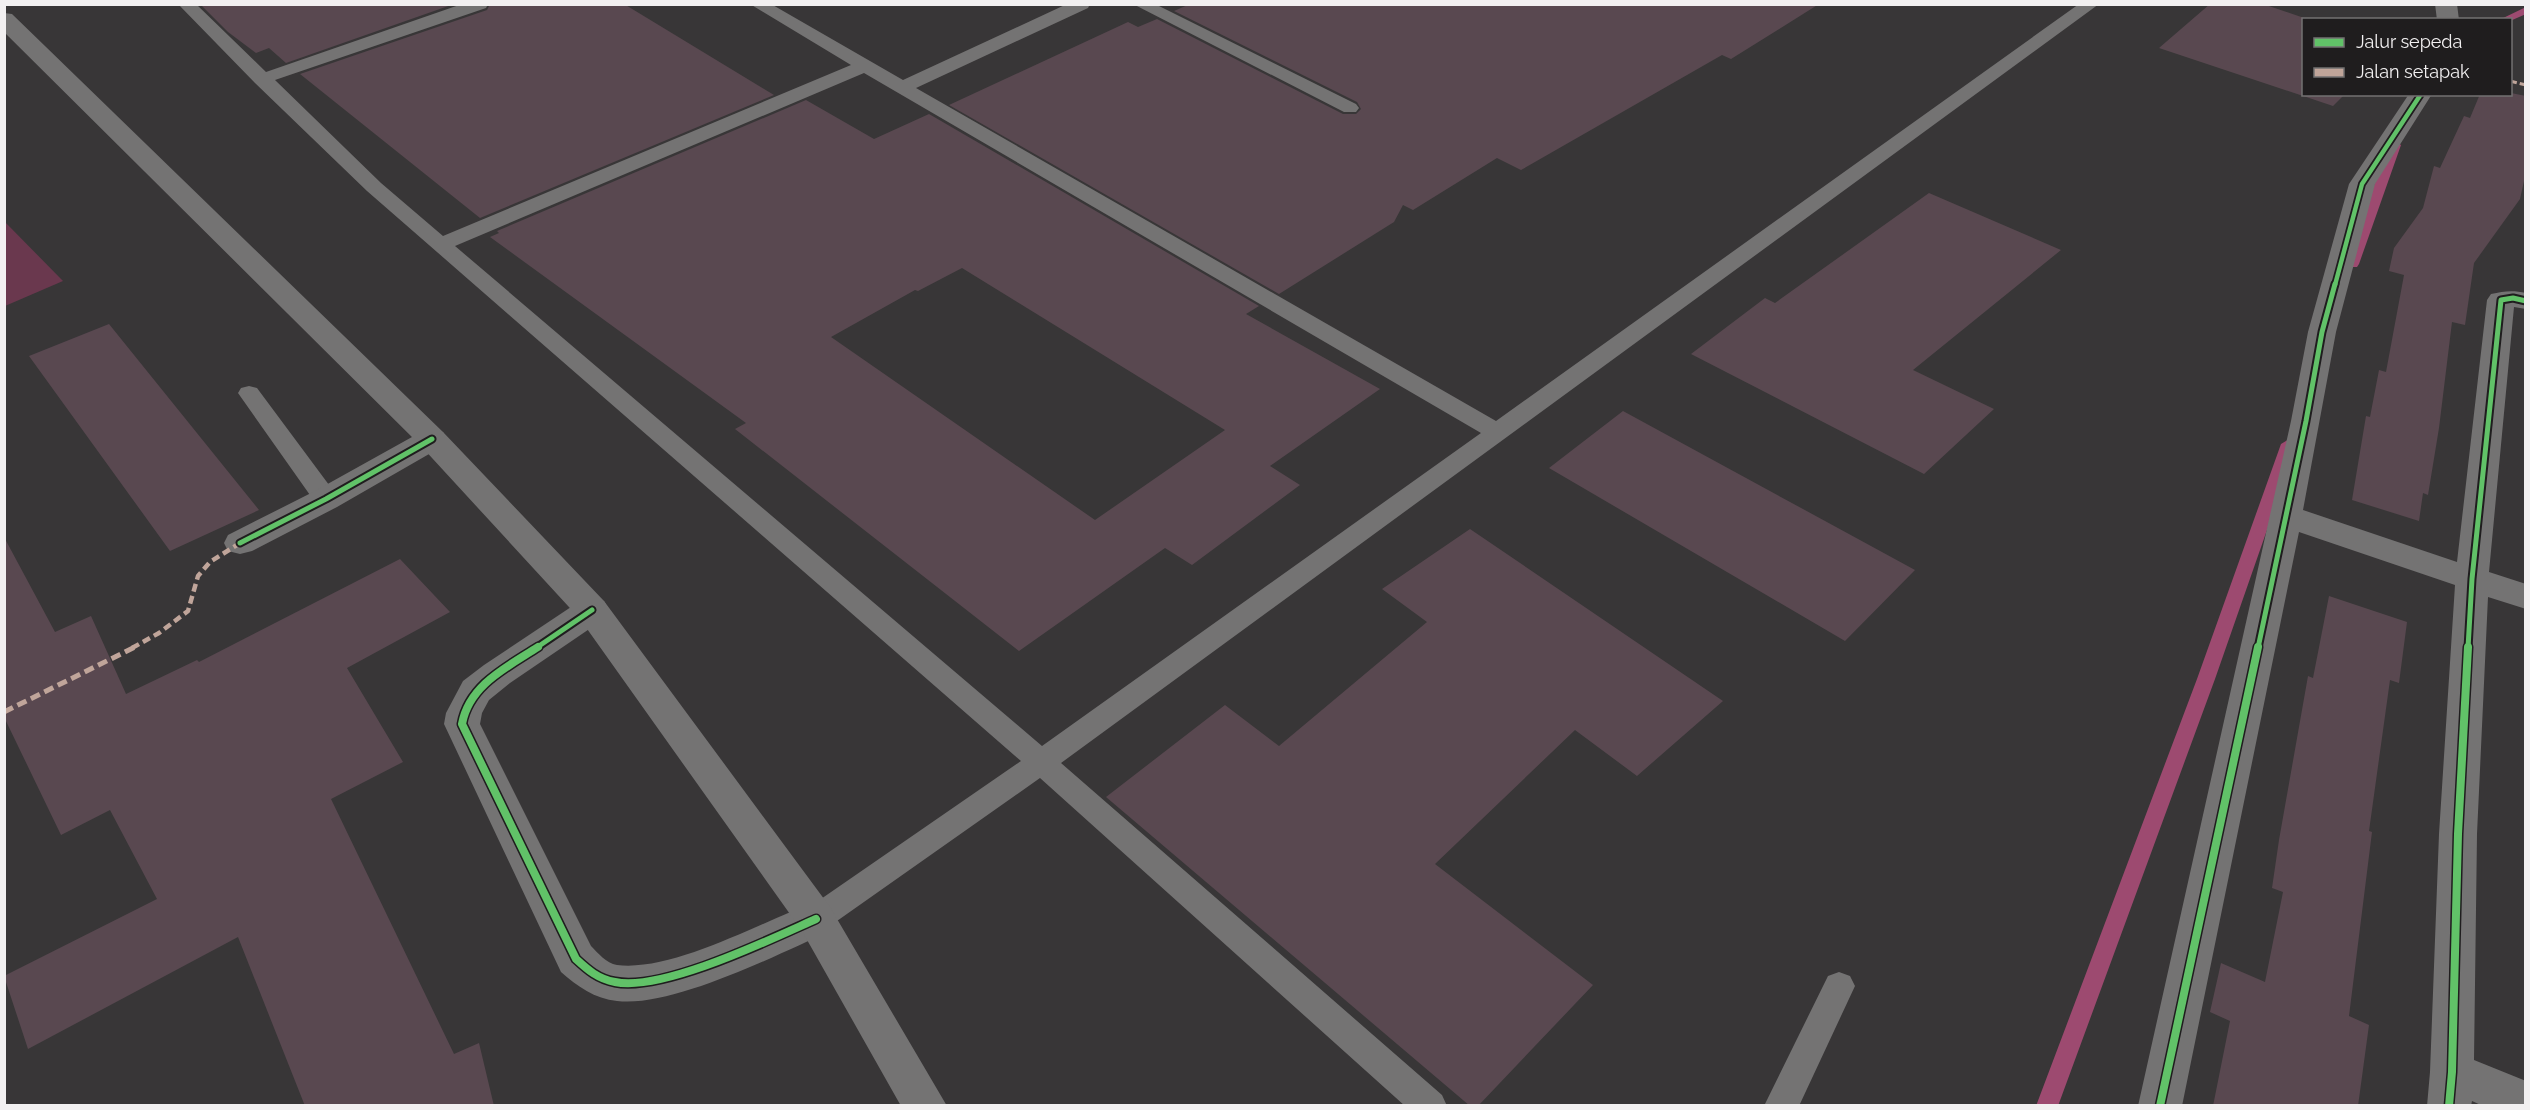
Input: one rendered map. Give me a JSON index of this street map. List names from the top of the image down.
{
  "legend": ["Jalur sepeda", "Jalan setapak"]
}
